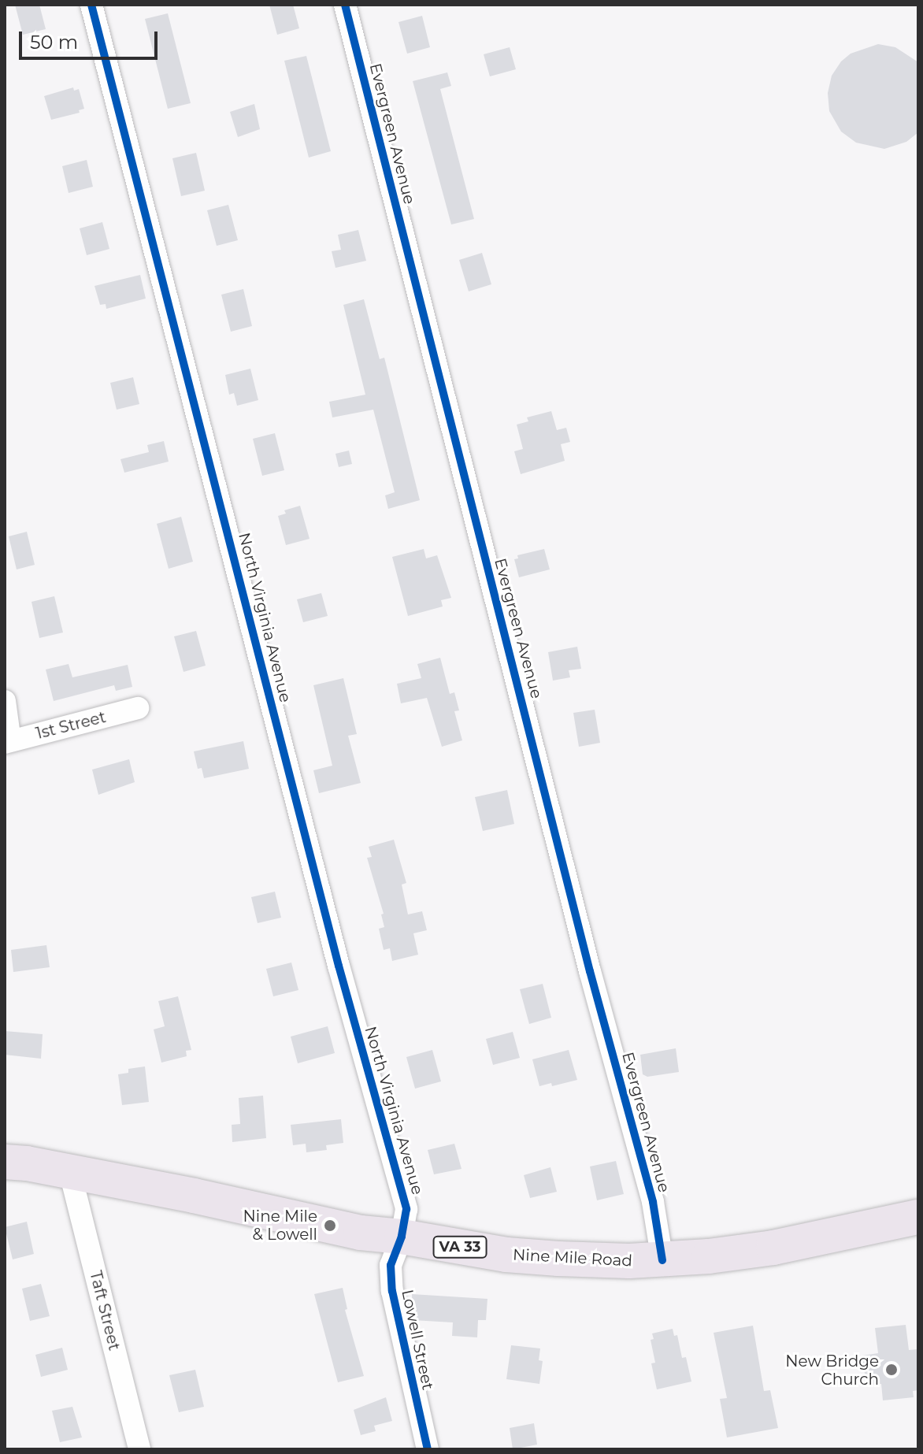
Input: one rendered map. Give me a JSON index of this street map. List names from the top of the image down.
{
  "streets": {
    "main road": ["VA 33", "Nine Mile Road"],
    "street": [
      "Evergreen Avenue",
      "North Virginia Avenue",
      "1st Street",
      "Taft Street",
      "Lowell Street"
    ]
  },
  "crossings": [
    ["Evergreen Avenue", "Nine Mile Road"],
    ["North Virginia Avenue", "Nine Mile Road"],
    ["North Virginia Avenue", "Lowell Street"],
    ["Nine Mile Road", "Taft Street"],
    ["Nine Mile Road", "Lowell Street"]
  ],
  "places": ["Nine Mile & Lowell", "New Bridge Church"],
  "scale_bar": "50 m"
}
